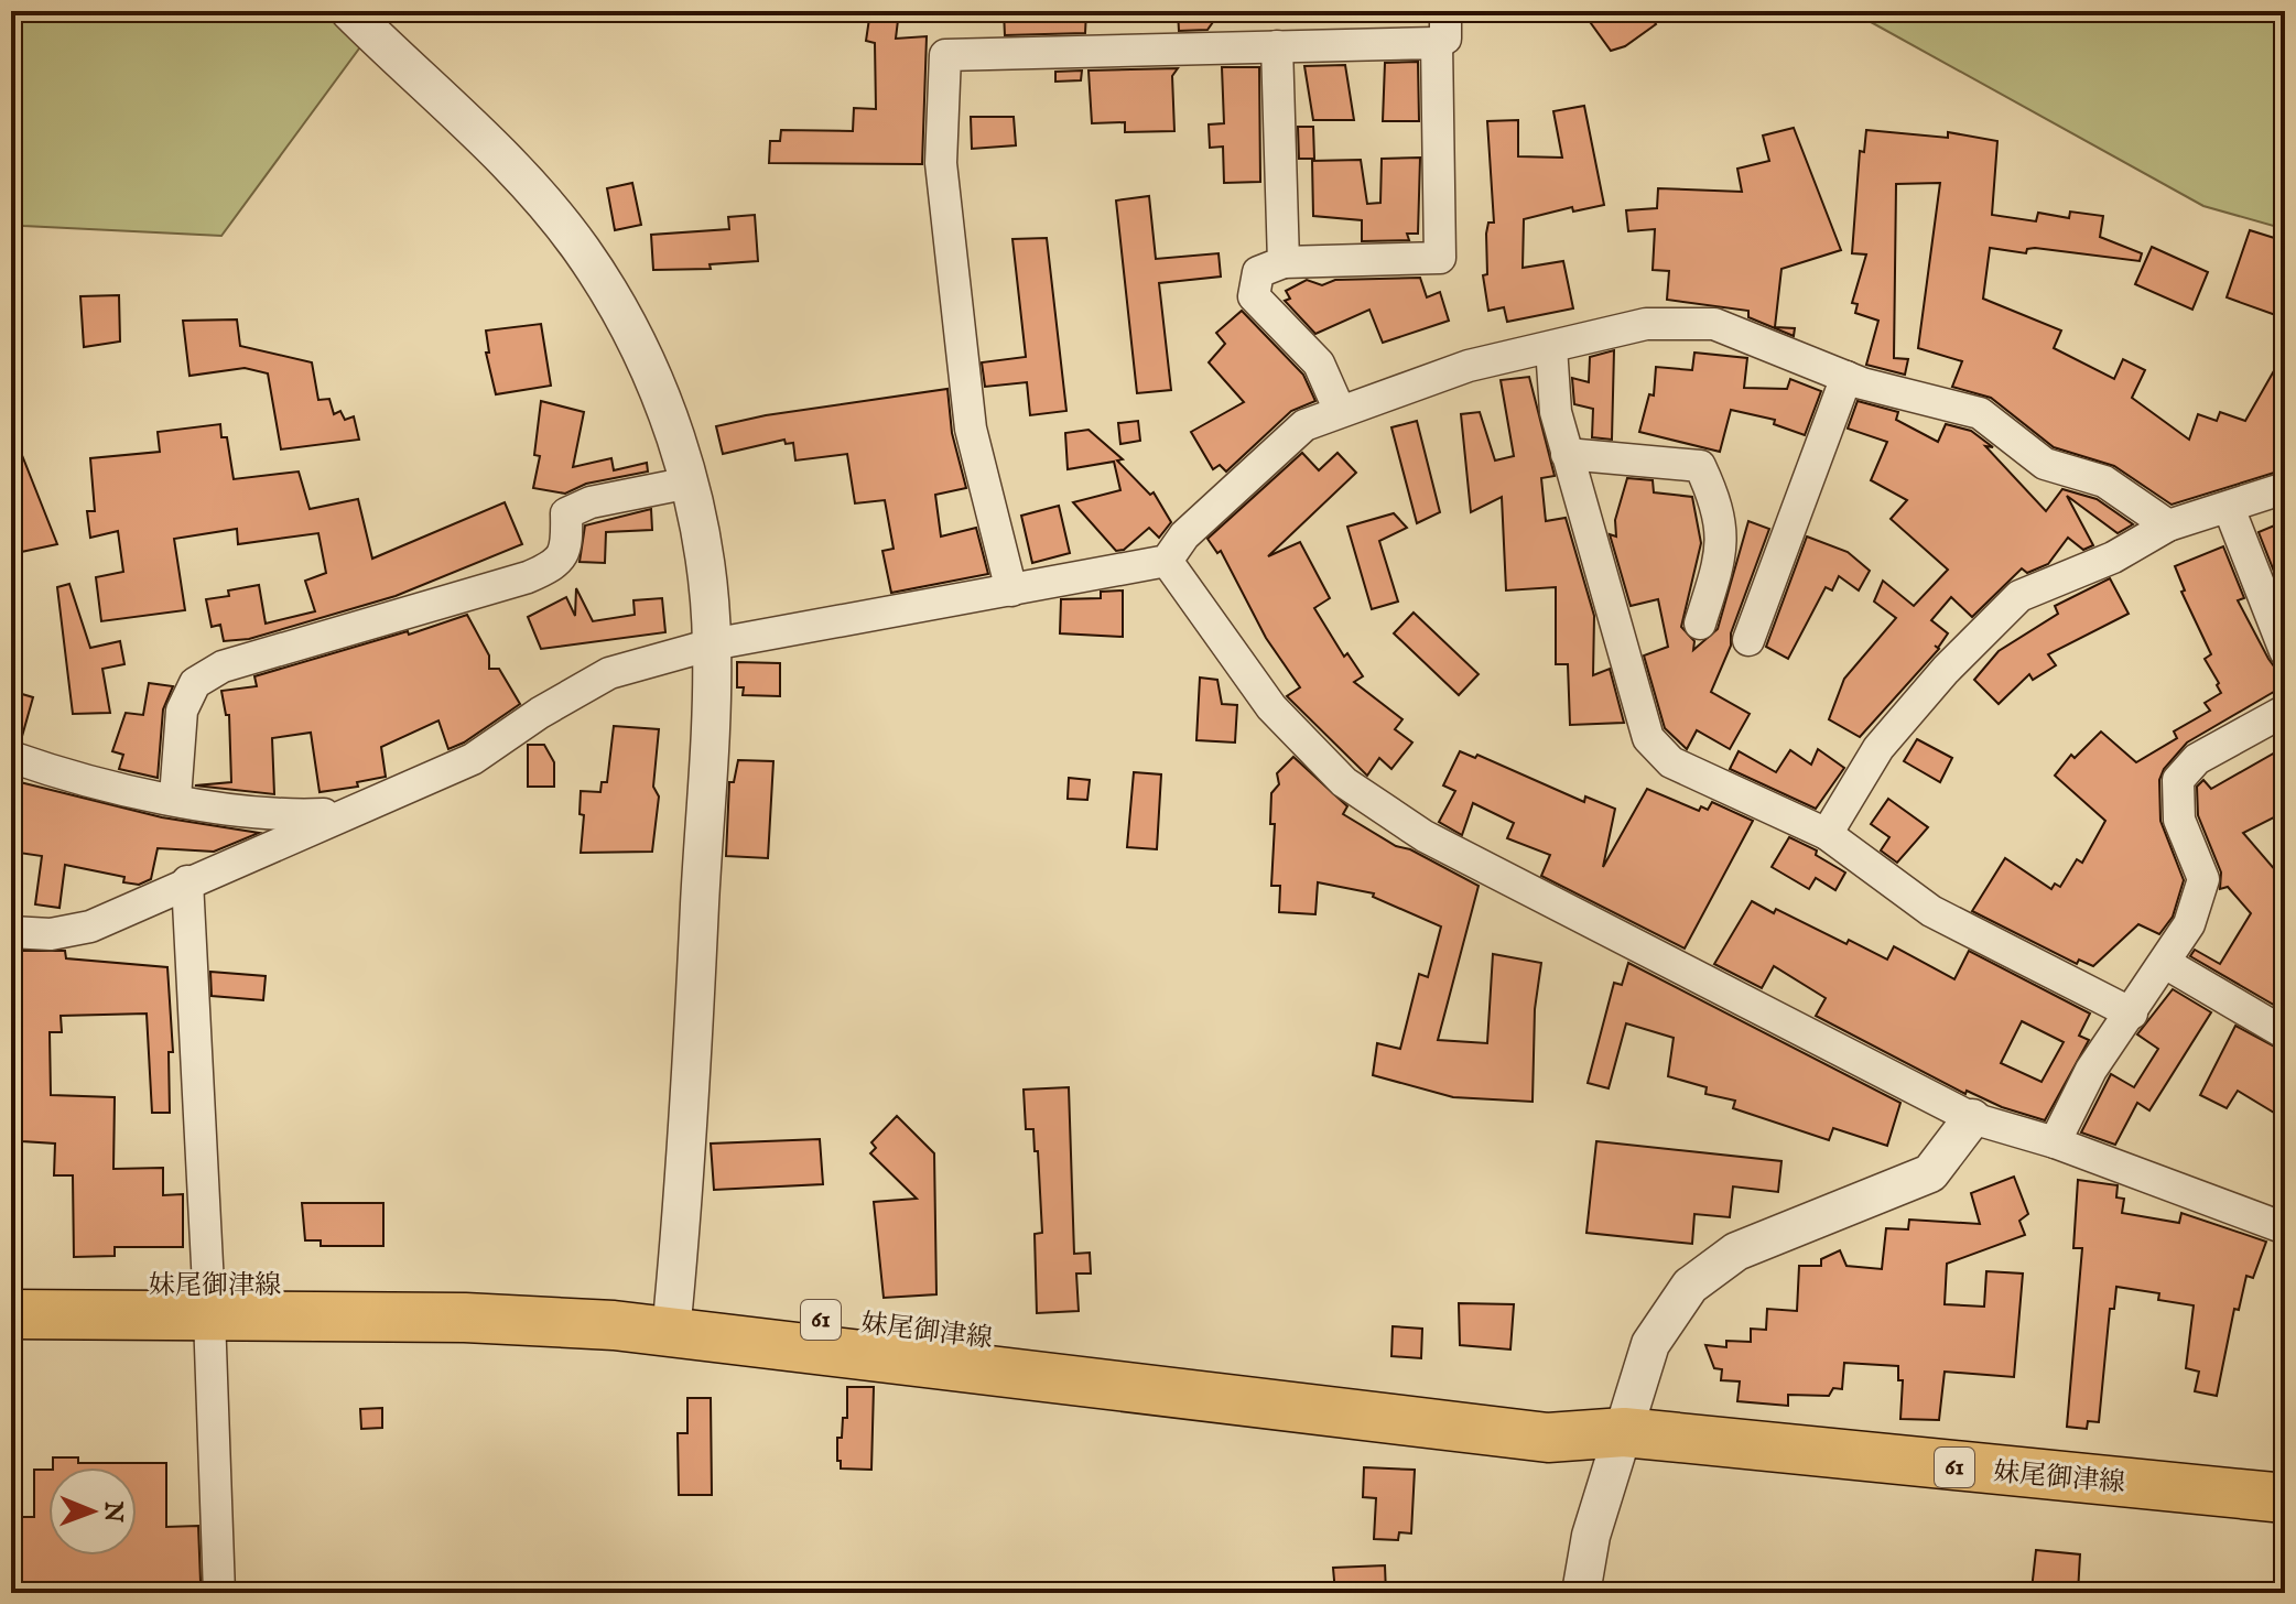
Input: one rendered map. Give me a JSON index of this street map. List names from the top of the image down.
{
  "streets": {
    "main road": ["妹尾御津線", "61"]
  },
  "north": "right"
}
